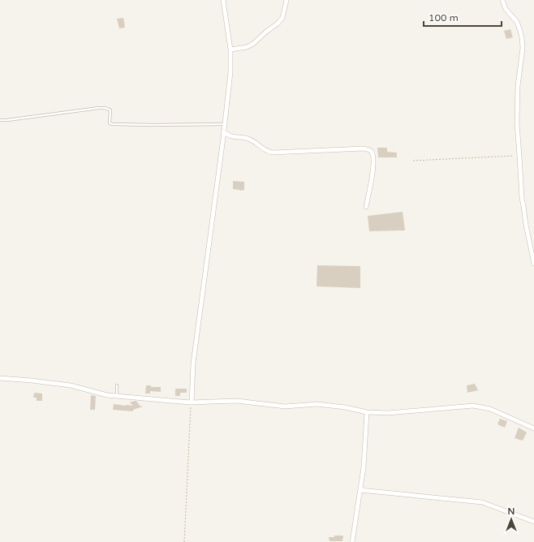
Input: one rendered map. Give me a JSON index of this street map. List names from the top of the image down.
{
  "scale_bar": "100 m",
  "north": "top"
}
